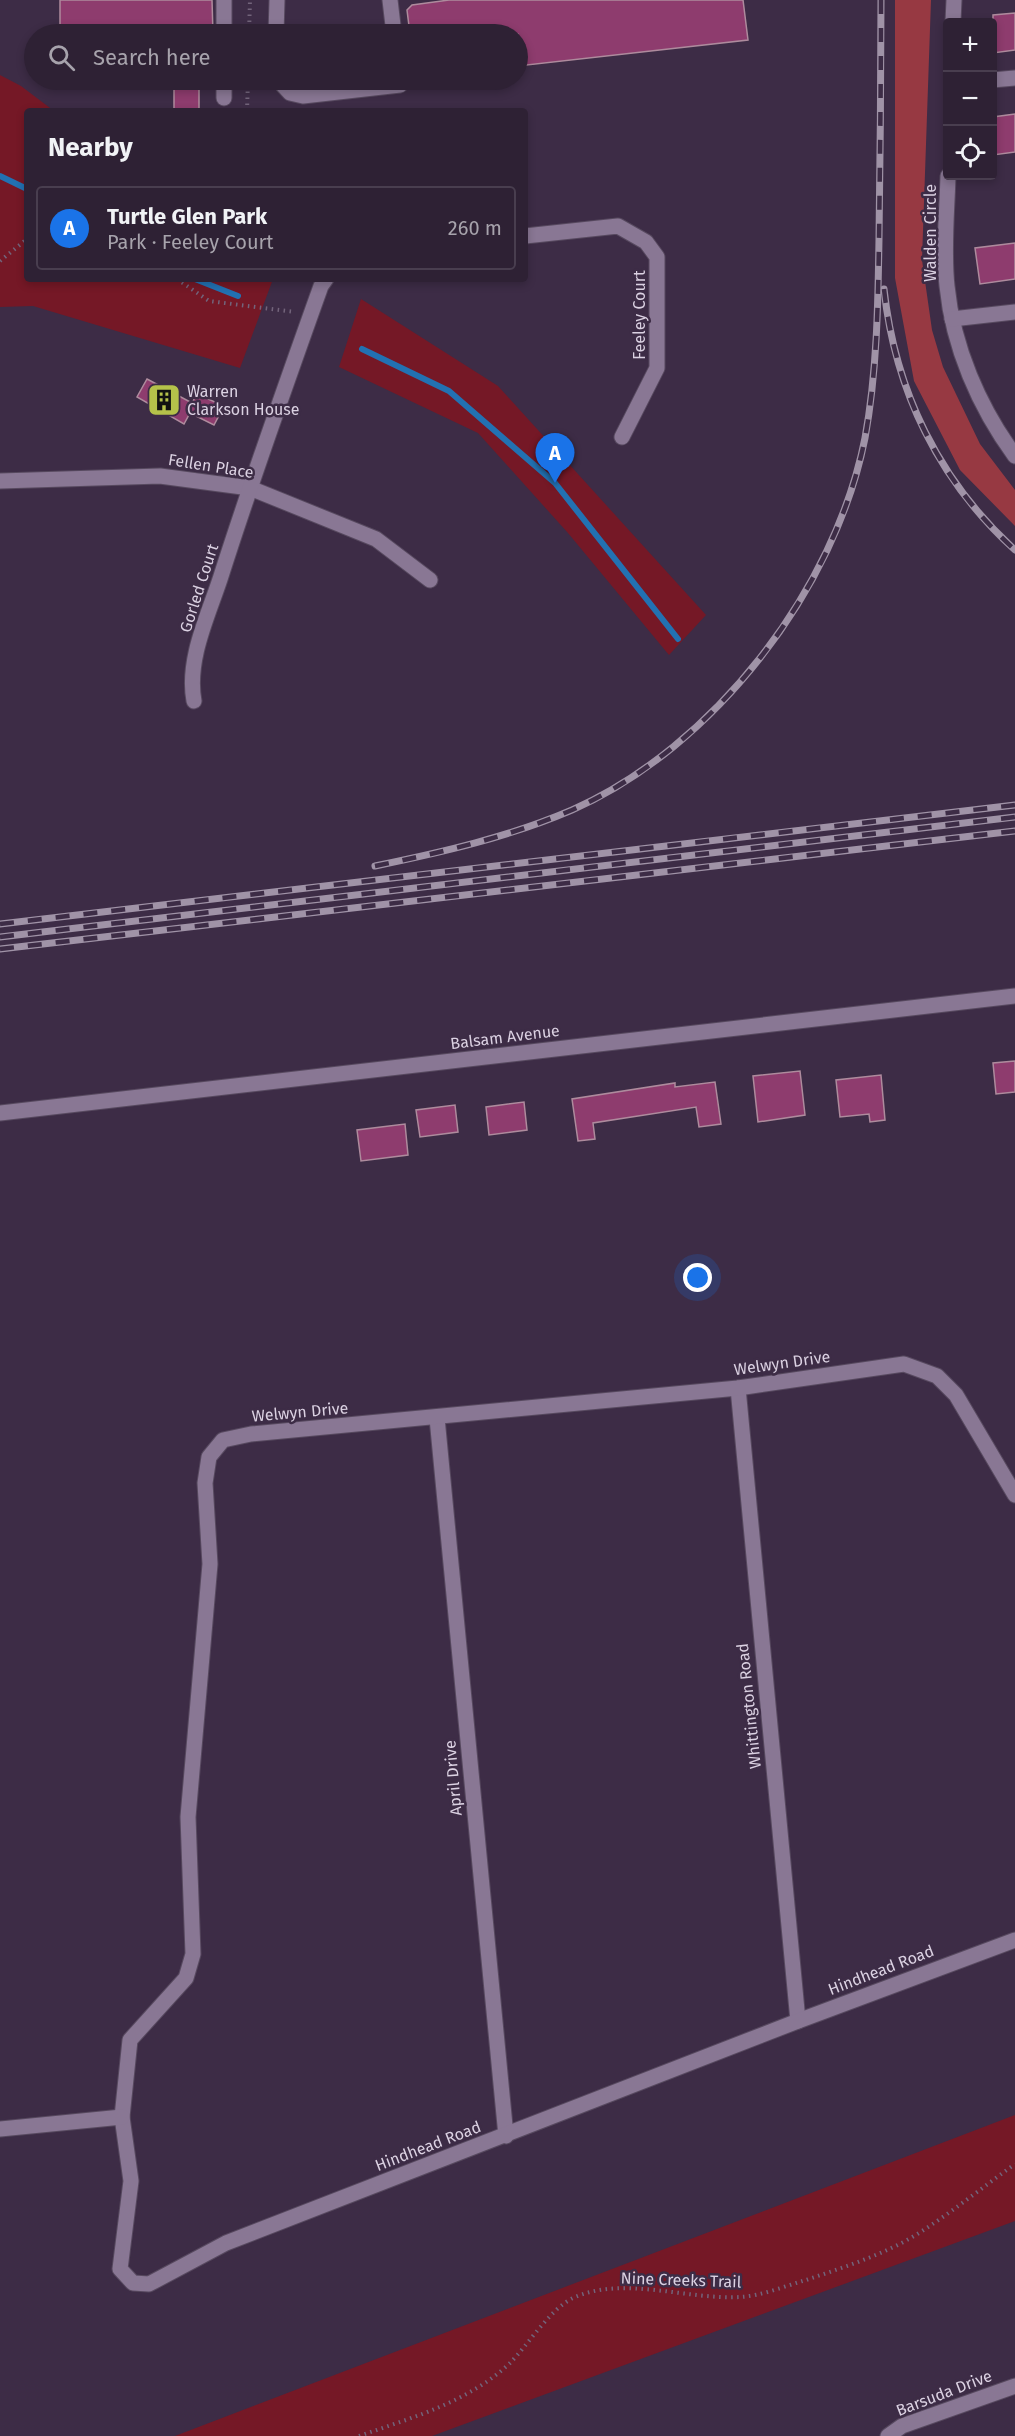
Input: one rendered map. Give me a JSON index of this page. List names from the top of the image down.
{
  "streets": {
    "street": [
      "Walden Circle",
      "Feeley Court",
      "Fellen Place",
      "Gorled Court",
      "Balsam Avenue",
      "Welwyn Drive",
      "Whittington Road",
      "April Drive",
      "Hindhead Road",
      "Barsuda Drive"
    ],
    "path": ["Nine Creeks Trail"]
  },
  "crossings": [
    ["Fellen Place", "Gorled Court"],
    ["Welwyn Drive", "Whittington Road"],
    ["Welwyn Drive", "April Drive"],
    ["Welwyn Drive", "Hindhead Road"],
    ["Whittington Road", "Hindhead Road"],
    ["April Drive", "Hindhead Road"]
  ],
  "places": {
    "building": ["Warren Clarkson House"]
  },
  "page": {
    "map_buttons": ["+", "−"],
    "search": "Search here",
    "heading": "Nearby",
    "list": [
      {
        "mark": "A",
        "name": "Turtle Glen Park",
        "note": "Park · Feeley Court",
        "value": "260 m"
      }
    ],
    "pins": "A"
  }
}
